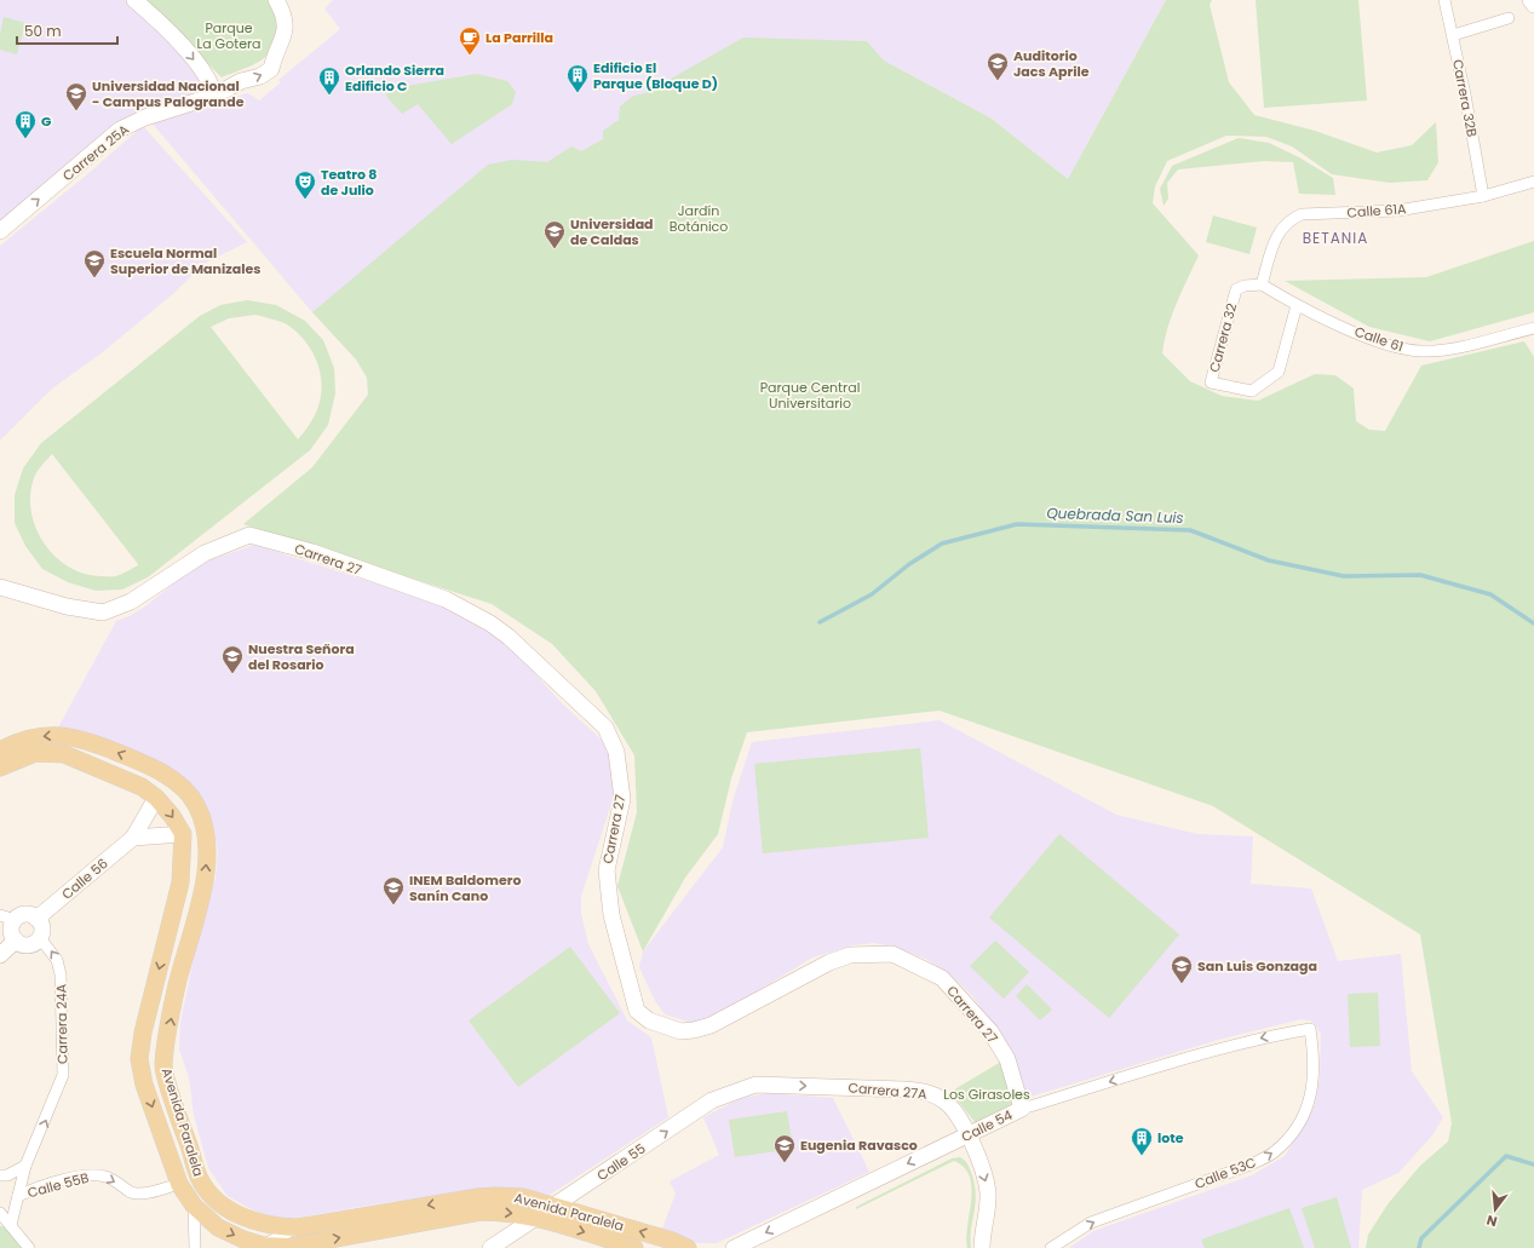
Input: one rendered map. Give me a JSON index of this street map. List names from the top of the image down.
{
  "streets": {
    "main road": ["Avenida Paralela"],
    "street": [
      "Carrera 32B",
      "Carrera 25A",
      "Calle 61A",
      "Carrera 32",
      "Calle 61",
      "Carrera 27",
      "Calle 56",
      "Carrera 24A",
      "Carrera 27A",
      "Calle 54",
      "Calle 55",
      "Calle 53C",
      "Calle 55B"
    ]
  },
  "crossings": [
    ["Carrera 32B", "Calle 61A"],
    ["Calle 61A", "Carrera 32"],
    ["Calle 61A", "Calle 61"],
    ["Carrera 32", "Calle 61"],
    ["Carrera 27", "Calle 54"],
    ["Calle 56", "Carrera 24A"],
    ["Carrera 24A", "Calle 55B"],
    ["Carrera 27A", "Calle 54"],
    ["Carrera 27A", "Calle 55"],
    ["Avenida Paralela", "Calle 55"],
    ["Avenida Paralela", "Calle 55B"],
    ["Calle 54", "Calle 53C"]
  ],
  "one_way": [
    "Carrera 25A",
    "Carrera 24A",
    "Calle 54",
    "Calle 55",
    "Calle 53C",
    "Calle 55B"
  ],
  "districts": ["BETANIA"],
  "water": ["Quebrada San Luis"],
  "parks": [
    "Parque La Gotera",
    "Jardín Botánico",
    "Parque Central Universitario",
    "Los Girasoles"
  ],
  "places": {
    "cafe": ["La Parrilla"],
    "school or university": [
      "Auditorio Jacs Aprile",
      "Universidad Nacional - Campus Palogrande",
      "Universidad de Caldas",
      "Escuela Normal Superior de Manizales",
      "Nuestra Señora del Rosario",
      "INEM Baldomero Sanín Cano",
      "San Luis Gonzaga",
      "Eugenia Ravasco"
    ],
    "building": [
      "Edificio El Parque (Bloque D)",
      "Orlando Sierra Edificio C",
      "G",
      "lote"
    ],
    "theatre": ["Teatro 8 de Julio"]
  },
  "scale_bar": "50 m",
  "north": "bottom"
}
